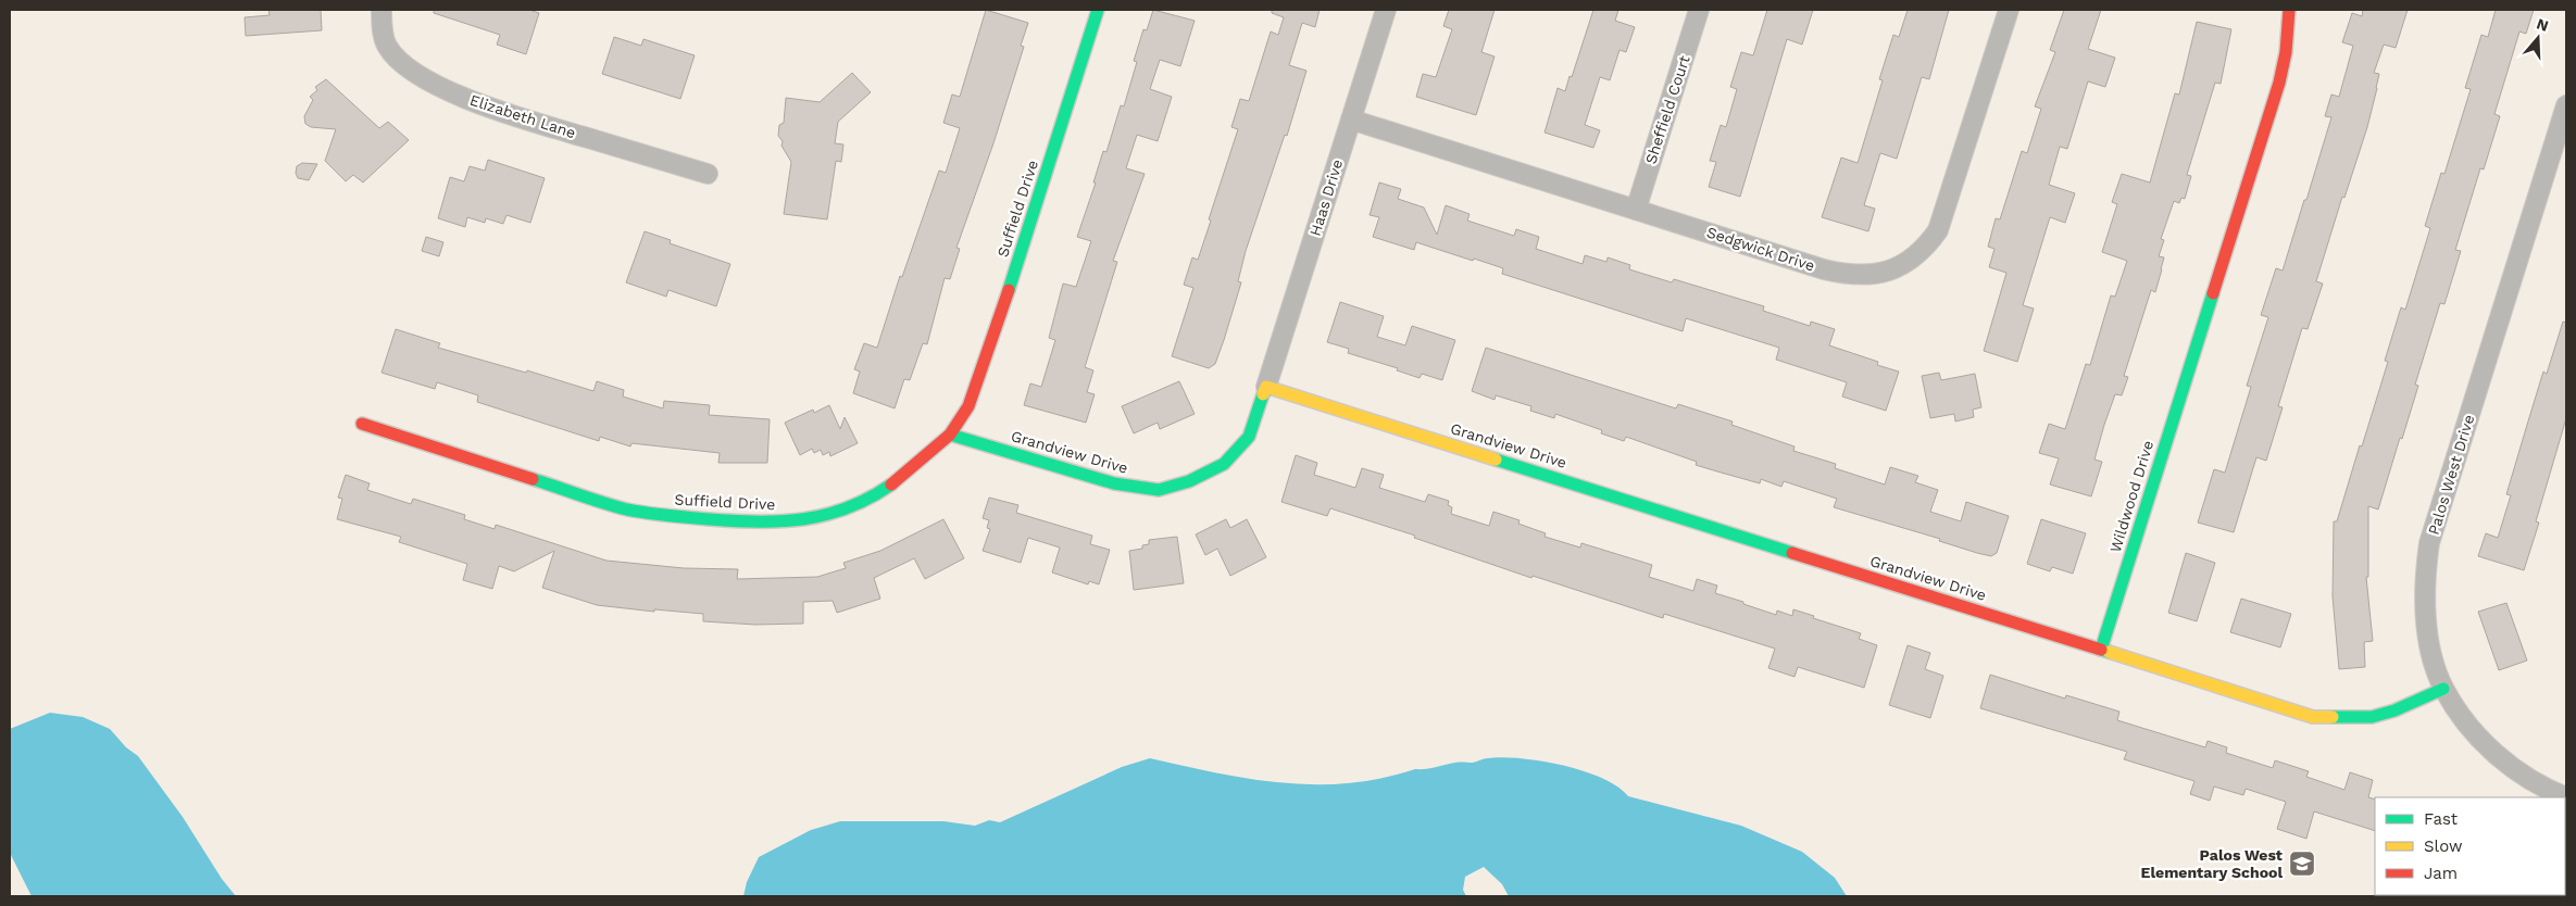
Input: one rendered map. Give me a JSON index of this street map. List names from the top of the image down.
{
  "streets": {
    "street": [
      "Sheffield Court",
      "Elizabeth Lane",
      "Haas Drive",
      "Suffield Drive",
      "Sedgwick Drive",
      "Grandview Drive",
      "Palos West Drive",
      "Wildwood Drive"
    ]
  },
  "crossings": [
    ["Sheffield Court", "Sedgwick Drive"],
    ["Haas Drive", "Sedgwick Drive"],
    ["Haas Drive", "Grandview Drive"],
    ["Suffield Drive", "Grandview Drive"],
    ["Grandview Drive", "Wildwood Drive"]
  ],
  "places": {
    "school or university": ["Palos West Elementary School"]
  },
  "legend": ["Fast", "Slow", "Jam"],
  "north": "top"
}
